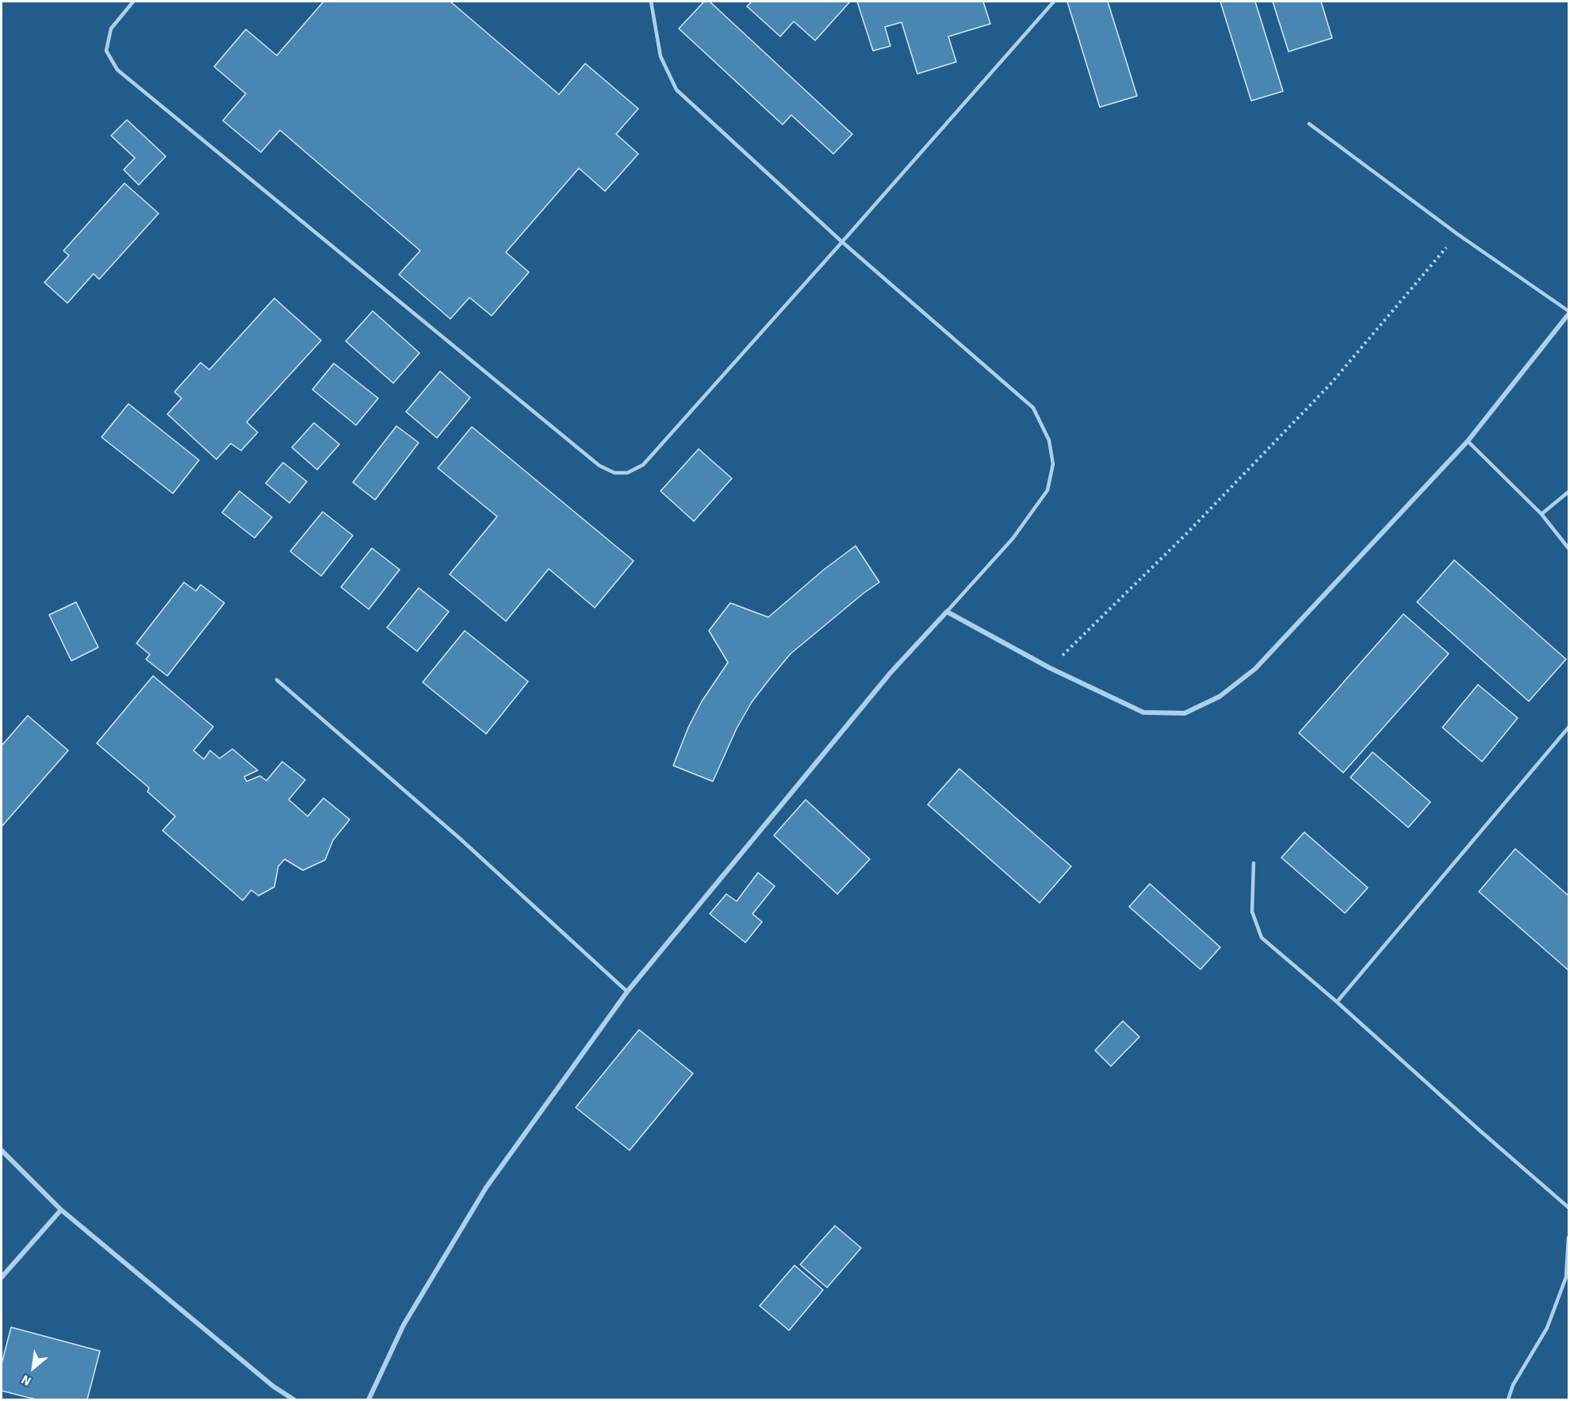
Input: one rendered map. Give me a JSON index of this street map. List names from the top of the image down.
{
  "north": "bottom left"
}
